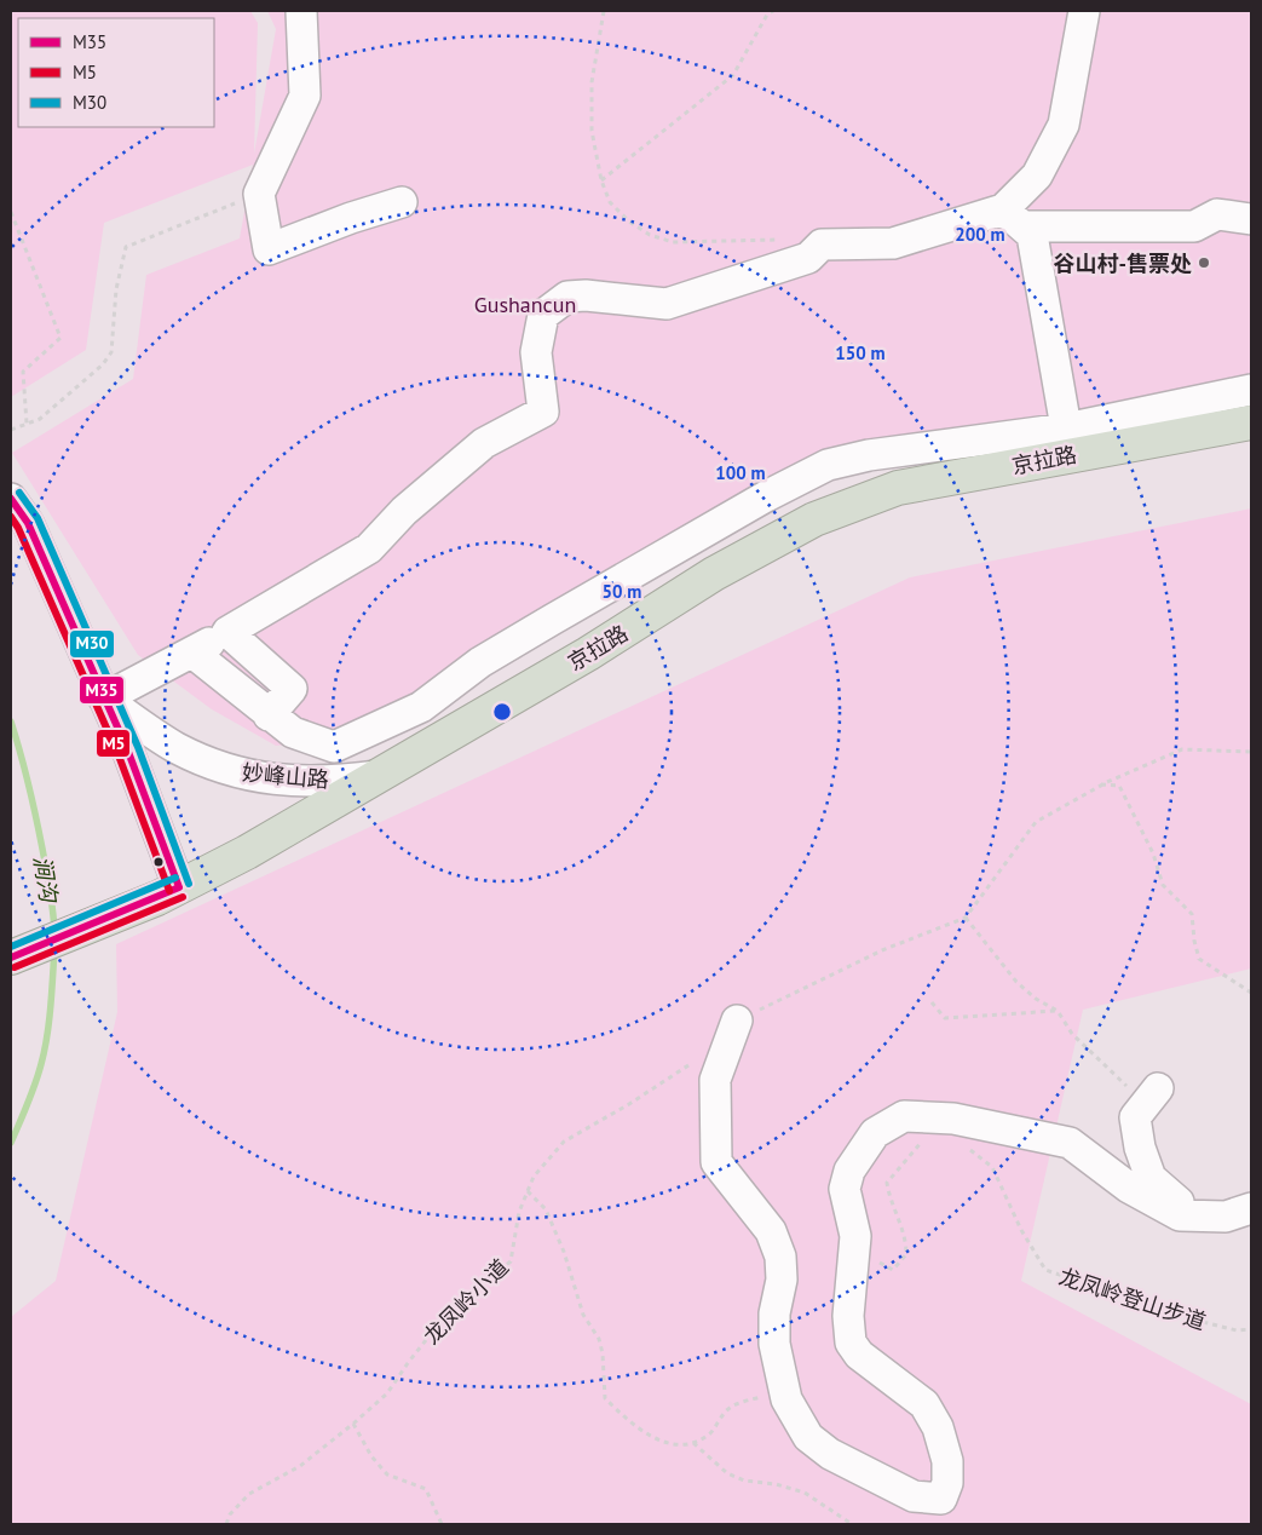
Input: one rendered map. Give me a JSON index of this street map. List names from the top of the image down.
{
  "streets": {
    "highway": ["京拉路"],
    "street": ["妙峰山路"],
    "path": ["龙凤岭登山步道", "龙凤岭小道"]
  },
  "crossings": [
    ["京拉路", "妙峰山路"]
  ],
  "water": ["涧沟"],
  "parks": ["Gushancun"],
  "places": ["谷山村-售票处"],
  "lines": ["transit line M30", "transit line M35", "transit line M5"],
  "legend": ["M35", "M5", "M30"],
  "rings": [
    "200 m",
    "150 m",
    "100 m",
    "50 m"
  ]
}
